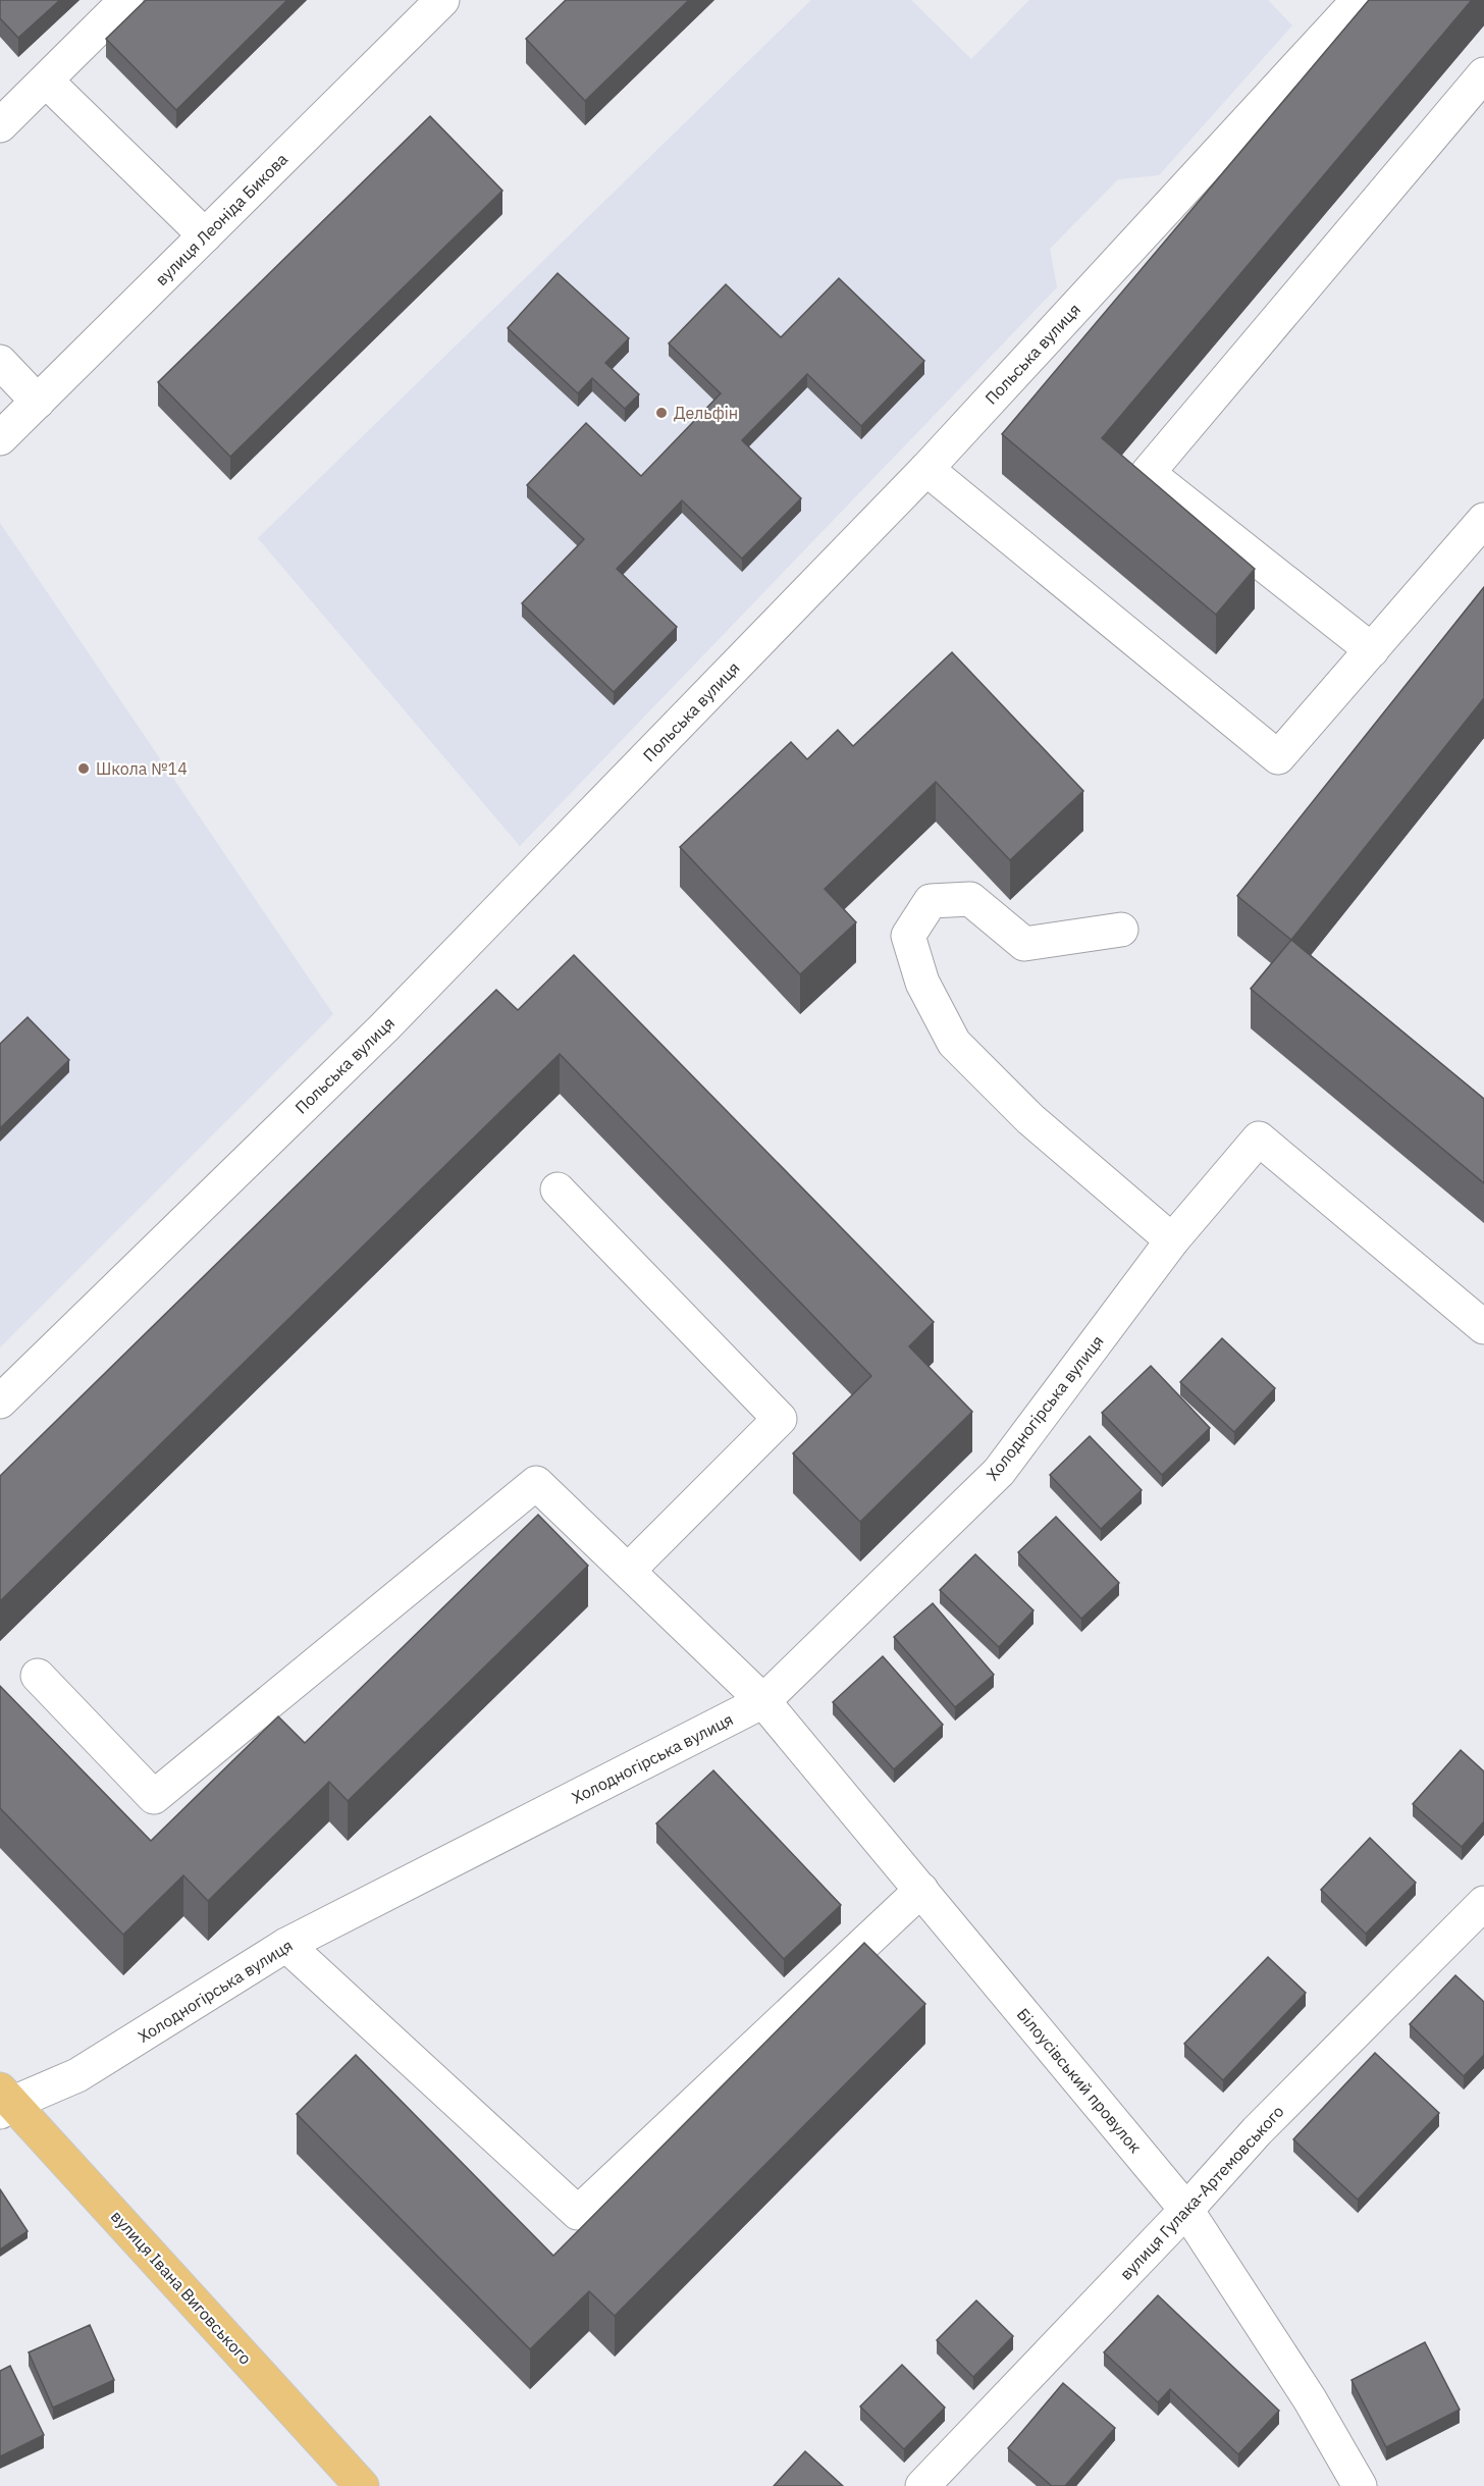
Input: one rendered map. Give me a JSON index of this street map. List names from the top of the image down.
{
  "streets": {
    "main road": ["вулиця Івана Виговського"],
    "street": [
      "вулиця Леоніда Бикова",
      "Польська вулиця",
      "Холодногірська вулиця",
      "Білоусівський провулок",
      "вулиця Гулака-Артемовського"
    ]
  },
  "crossings": [
    ["Холодногірська вулиця", "Білоусівський провулок"],
    ["Холодногірська вулиця", "вулиця Івана Виговського"],
    ["Білоусівський провулок", "вулиця Гулака-Артемовського"]
  ],
  "places": ["Дельфін", "Школа №14"]
}
